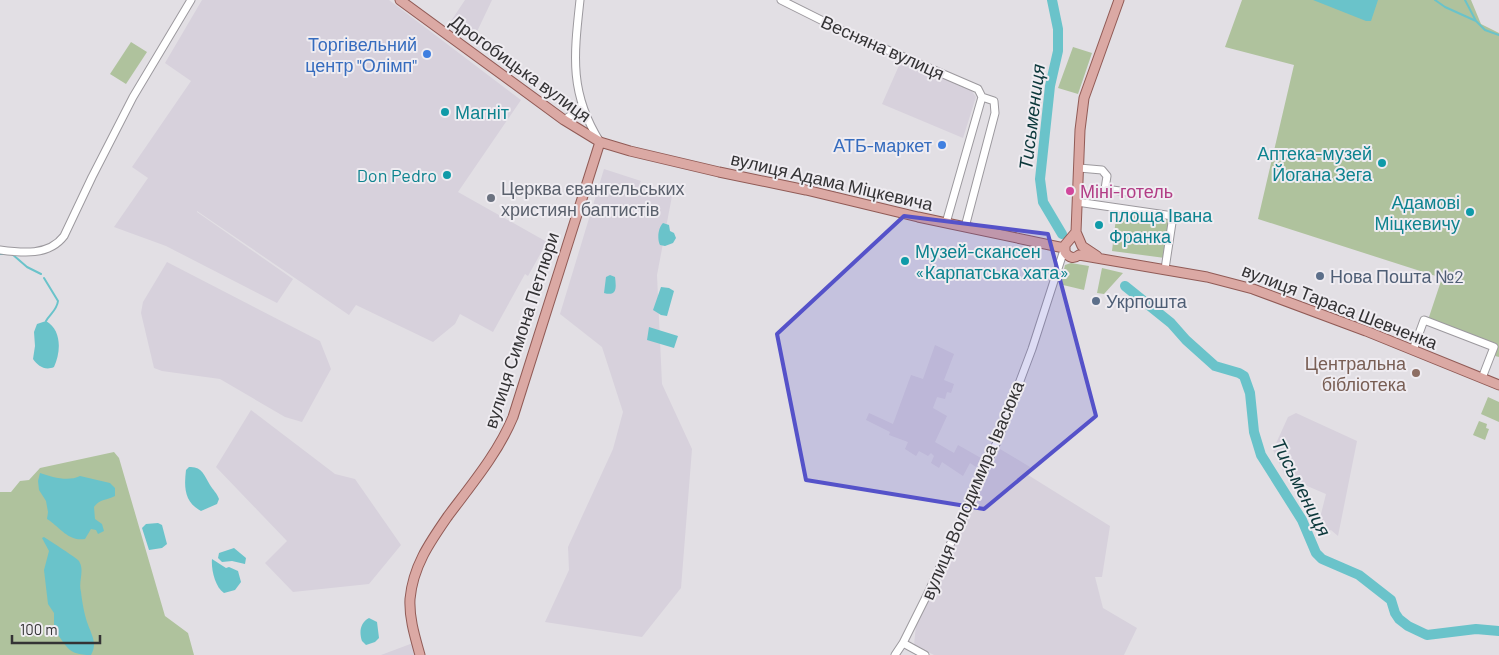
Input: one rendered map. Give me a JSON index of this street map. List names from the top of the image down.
{
  "streets": {
    "main road": [
      "Дрогобицька вулиця",
      "вулиця Адама Міцкевича",
      "вулиця Тараса Шевченка",
      "вулиця Симона Петлюри"
    ],
    "street": ["Весняна вулиця", "вулиця Володимира Івасюка"]
  },
  "crossings": [
    ["Весняна вулиця", "вулиця Адама Міцкевича"],
    ["Дрогобицька вулиця", "вулиця Адама Міцкевича"],
    ["Дрогобицька вулиця", "вулиця Симона Петлюри"],
    ["вулиця Адама Міцкевича", "вулиця Симона Петлюри"],
    ["вулиця Адама Міцкевича", "вулиця Володимира Івасюка"]
  ],
  "water": ["Тисьмениця"],
  "places": [
    "Торгівельний центр \"Олімп\"",
    "Магніт",
    "АТБ-маркет",
    "Аптека-музей Йогана Зега",
    "Don Pedro",
    "Міні-готель",
    "Церква євангельських християн баптистів",
    "Адамові Міцкевичу",
    "площа Івана Франка",
    "Музей-скансен «Карпатська хата»",
    "Нова Пошта №2",
    "Укрпошта",
    "Центральна бібліотека"
  ],
  "scale_bar": "100 m"
}
